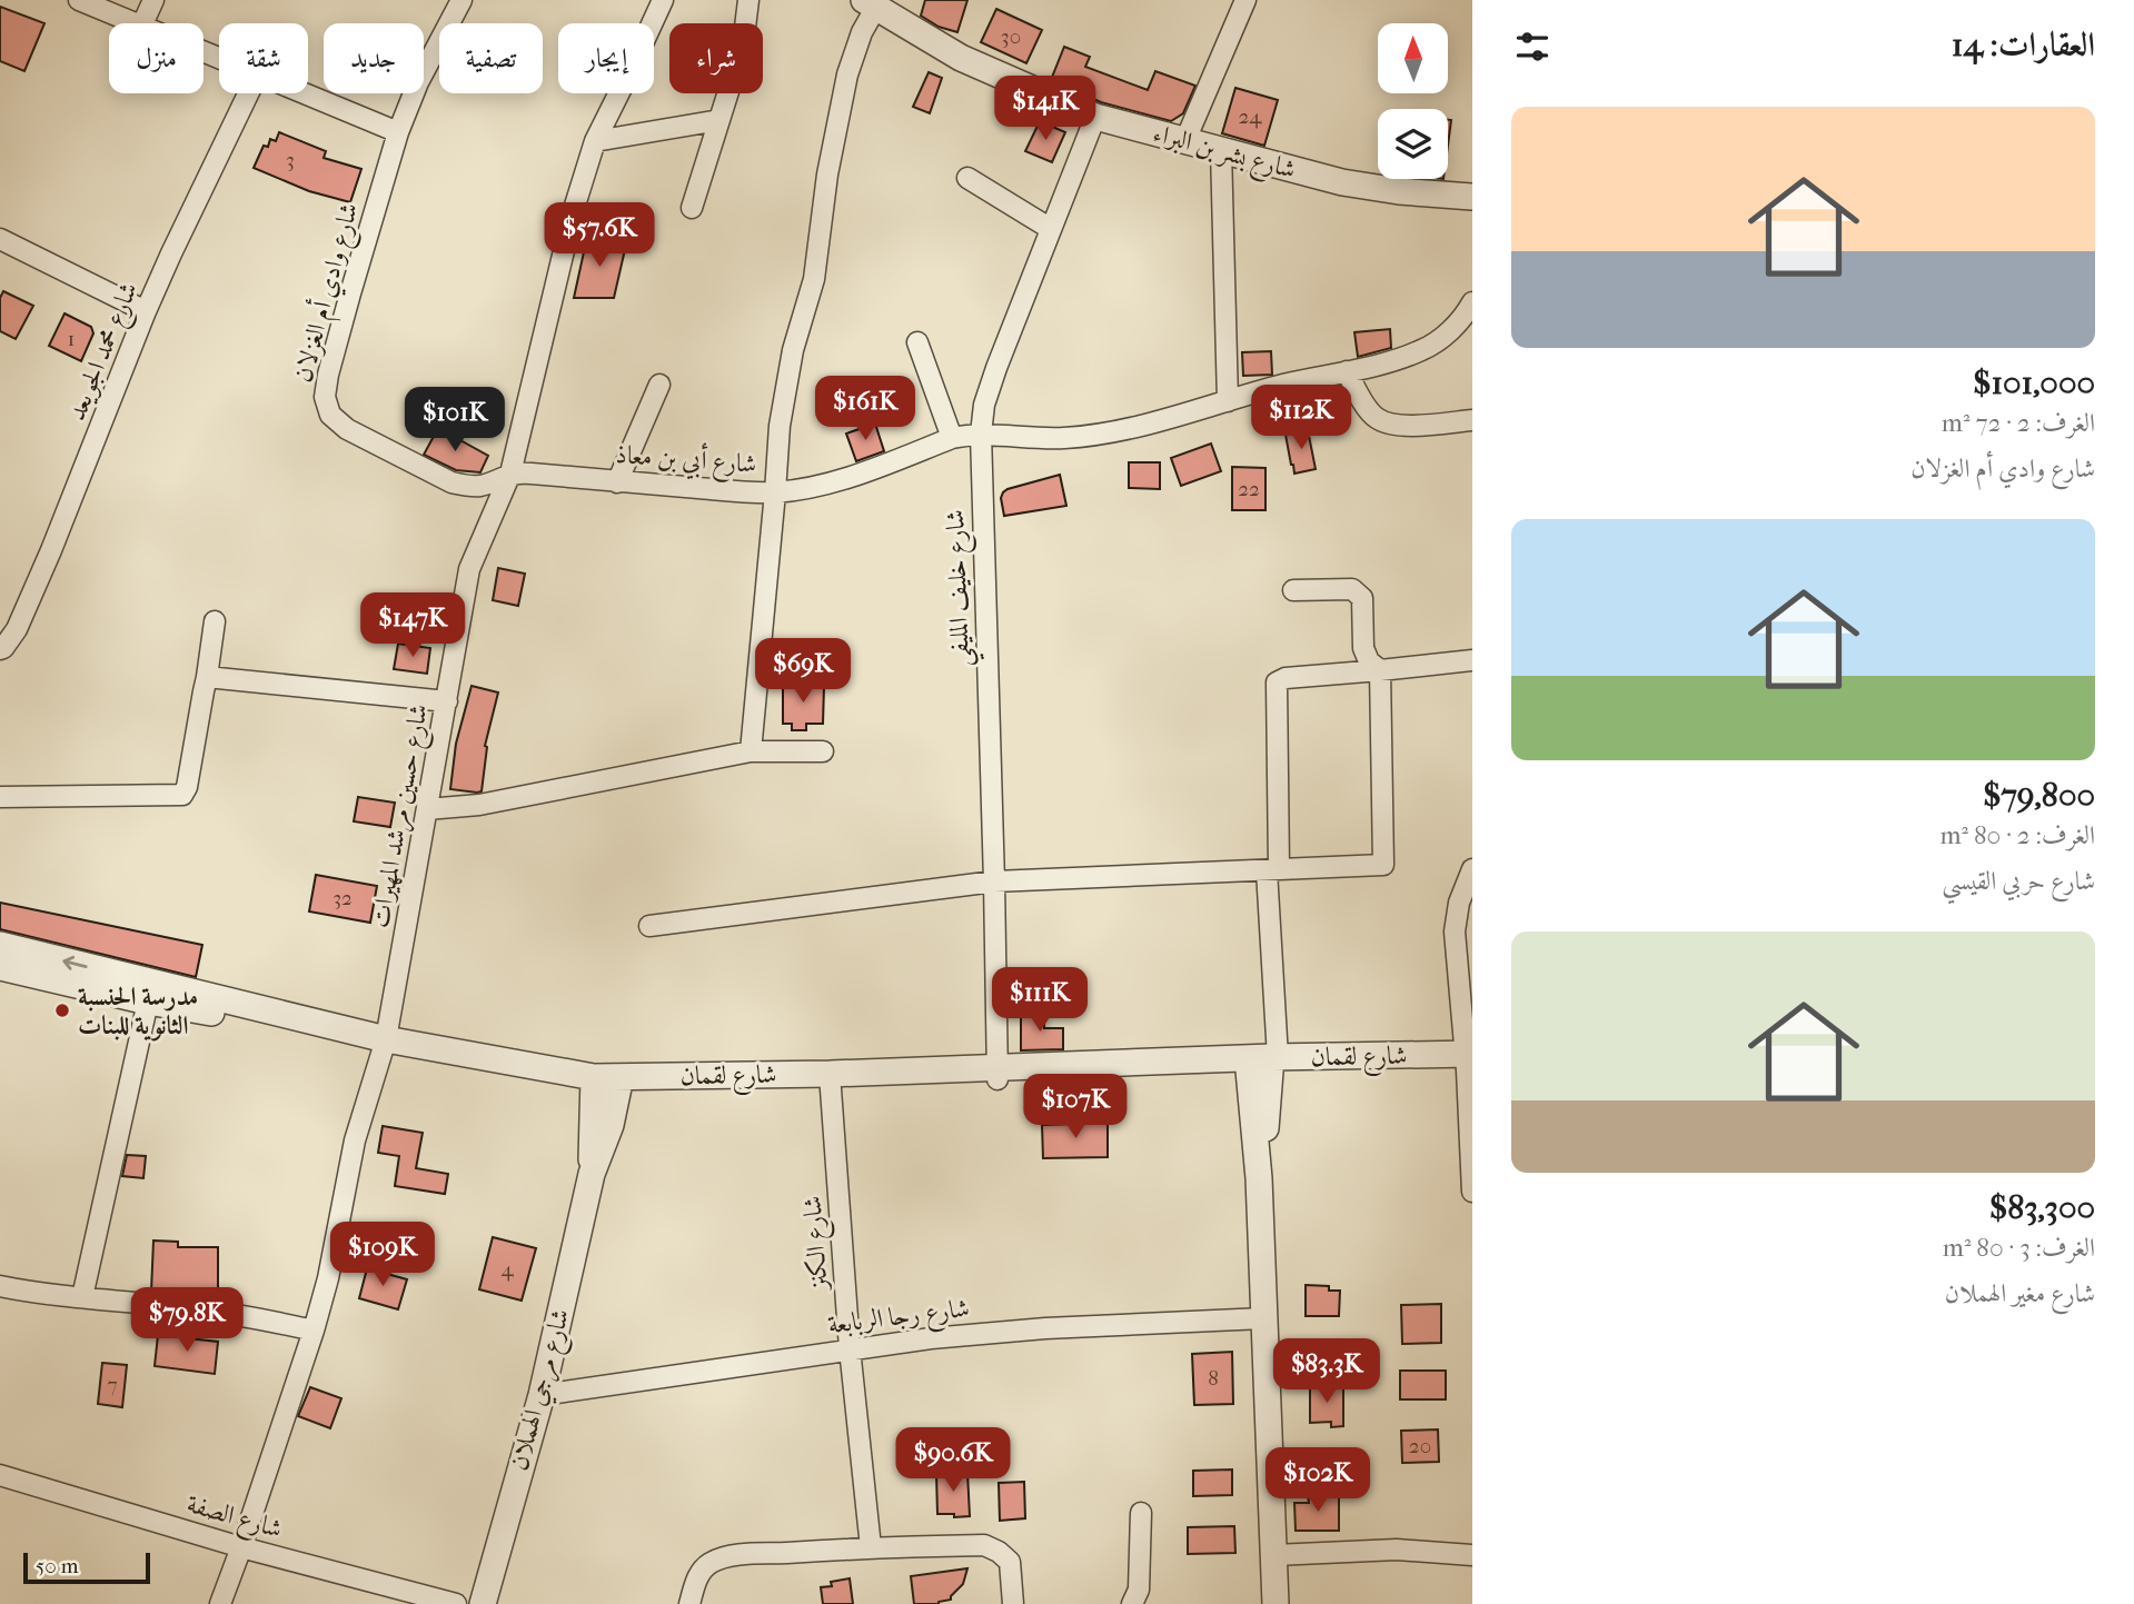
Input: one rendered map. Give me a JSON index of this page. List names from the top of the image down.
{
  "streets": {
    "street": [
      "شارع بشر بن البراء",
      "شارع وادي أم الغزلان",
      "شارع محمد الجويعد",
      "شارع أبي بن معاذ",
      "شارع خليف المليفي",
      "شارع حسين مرشد المهيرات",
      "شارع لقمان",
      "شارع الكنز",
      "شارع رجا الربابعة",
      "شارع مرجي الهملان",
      "شارع الصفة"
    ]
  },
  "crossings": [
    ["شارع بشر بن البراء", "شارع خليف المليفي"],
    ["شارع وادي أم الغزلان", "شارع أبي بن معاذ"],
    ["شارع وادي أم الغزلان", "شارع حسين مرشد المهيرات"],
    ["شارع أبي بن معاذ", "شارع خليف المليفي"],
    ["شارع أبي بن معاذ", "شارع حسين مرشد المهيرات"],
    ["شارع خليف المليفي", "شارع لقمان"],
    ["شارع حسين مرشد المهيرات", "شارع لقمان"],
    ["شارع حسين مرشد المهيرات", "شارع الصفة"],
    ["شارع لقمان", "شارع الكنز"],
    ["شارع لقمان", "شارع مرجي الهملان"],
    ["شارع الكنز", "شارع رجا الربابعة"],
    ["شارع رجا الربابعة", "شارع مرجي الهملان"]
  ],
  "places": ["مدرسة الحنسبة الثانوية للبنات"],
  "house_numbers": [
    "30",
    "24",
    "3",
    "1",
    "22",
    "32",
    "4",
    "8",
    "7",
    "20"
  ],
  "scale_bar": "50 m",
  "north": "top",
  "page": {
    "heading": "العقارات: 14",
    "chip": [
      "شراء",
      "إيجار",
      "تصفية",
      "جديد",
      "شقة",
      "منزل"
    ],
    "price": [
      "$141K",
      "$57.6K",
      "$161K",
      "$112K",
      "$101K",
      "$147K",
      "$69K",
      "$111K",
      "$107K",
      "$109K",
      "$79.8K",
      "$83.3K",
      "$90.6K",
      "$102K"
    ],
    "list": [
      {
        "name": "$101,000",
        "note": "الغرف: 2 · 72 m² · شارع وادي أم الغزلان"
      },
      {
        "name": "$79,800",
        "note": "الغرف: 2 · 80 m² · شارع حربي القيسي"
      },
      {
        "name": "$83,300",
        "note": "الغرف: 3 · 80 m² · شارع مغير الهملان"
      }
    ],
    "scale": "50 m"
  }
}
